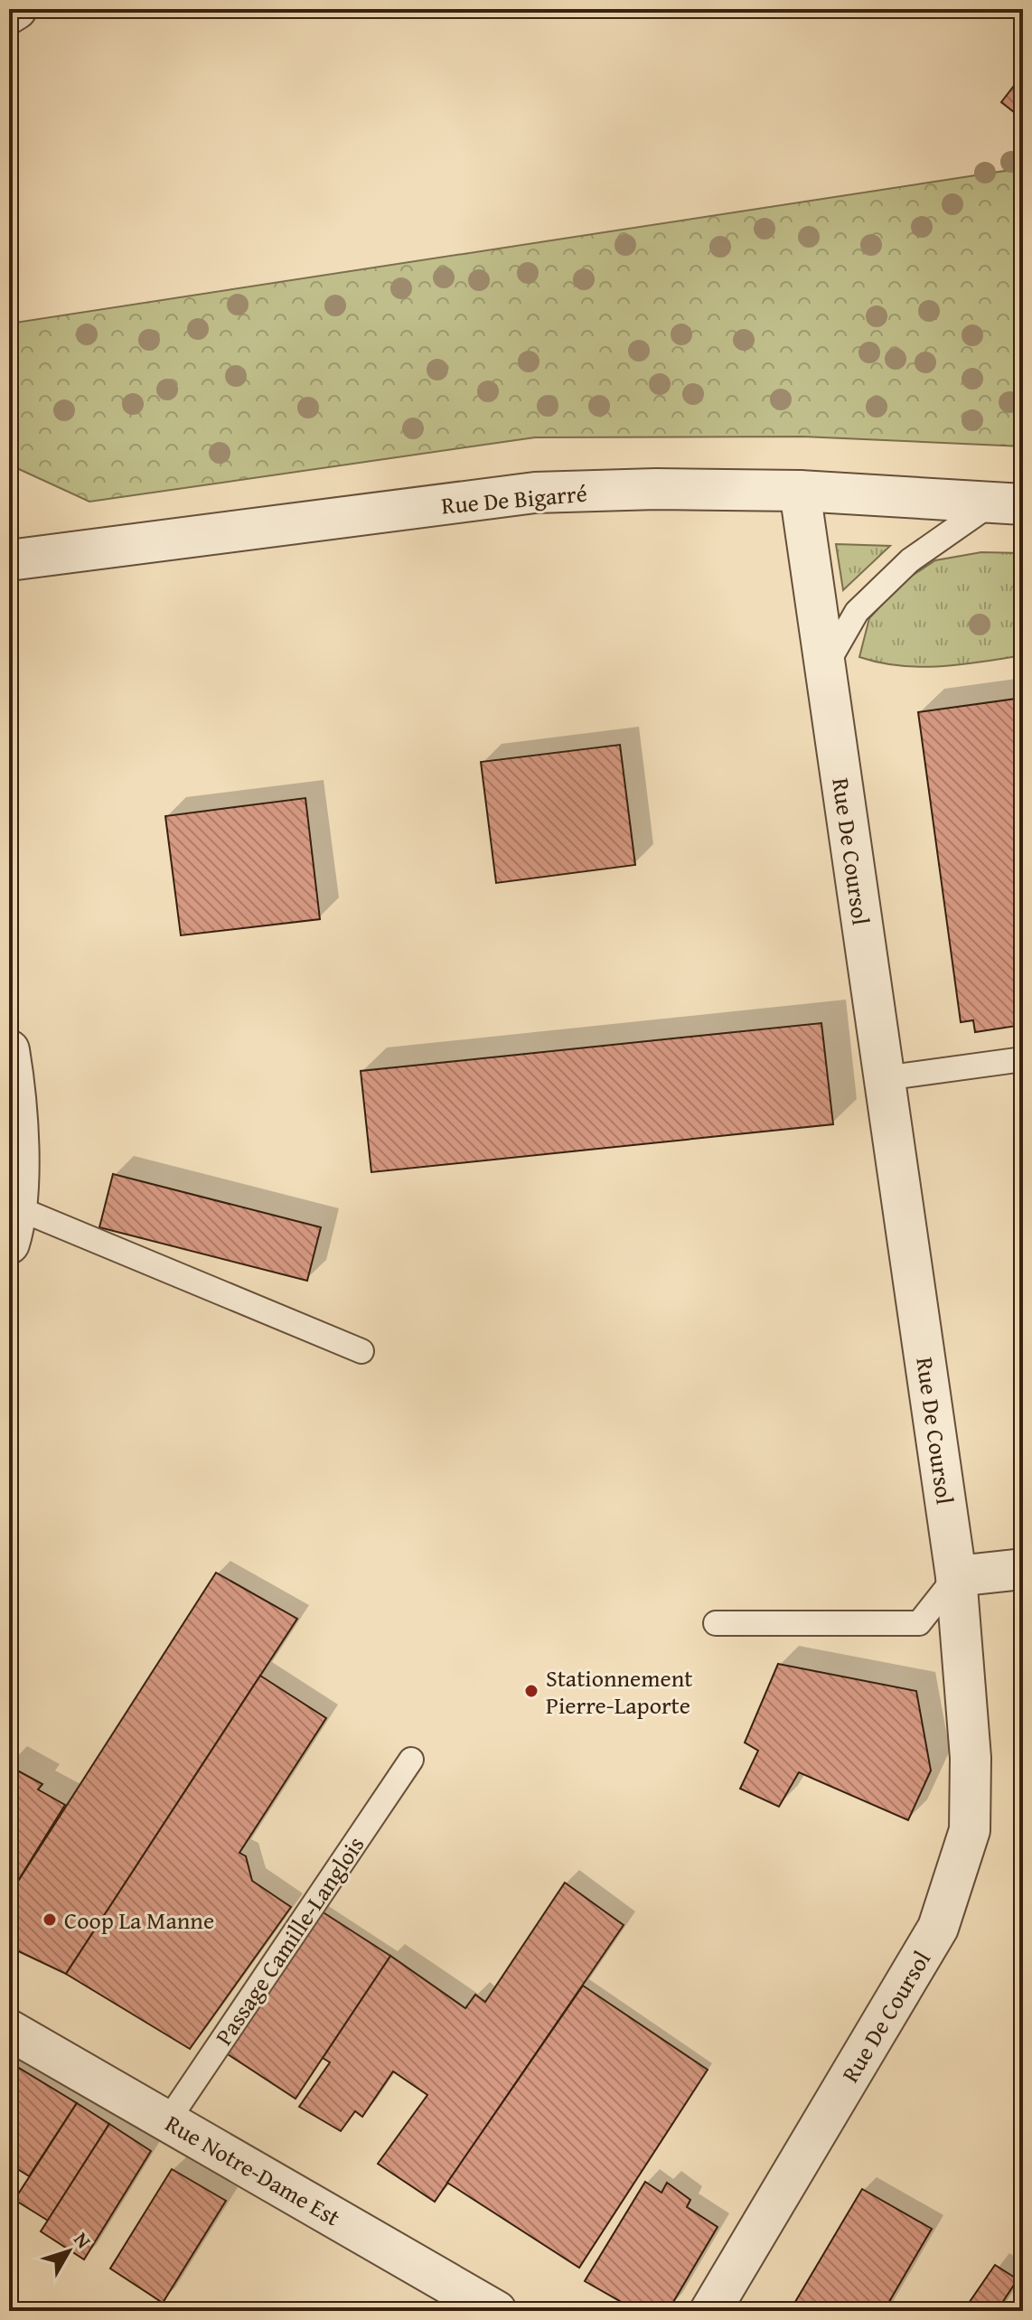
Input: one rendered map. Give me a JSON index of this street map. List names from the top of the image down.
{
  "streets": {
    "street": ["Rue De Bigarré", "Rue De Coursol", "Rue Notre-Dame Est"],
    "lane": ["Passage Camille-Langlois"]
  },
  "crossings": [
    ["Rue De Bigarré", "Rue De Coursol"],
    ["Passage Camille-Langlois", "Rue Notre-Dame Est"]
  ],
  "places": ["Stationnement Pierre-Laporte", "Coop La Manne"],
  "north": "top right"
}
